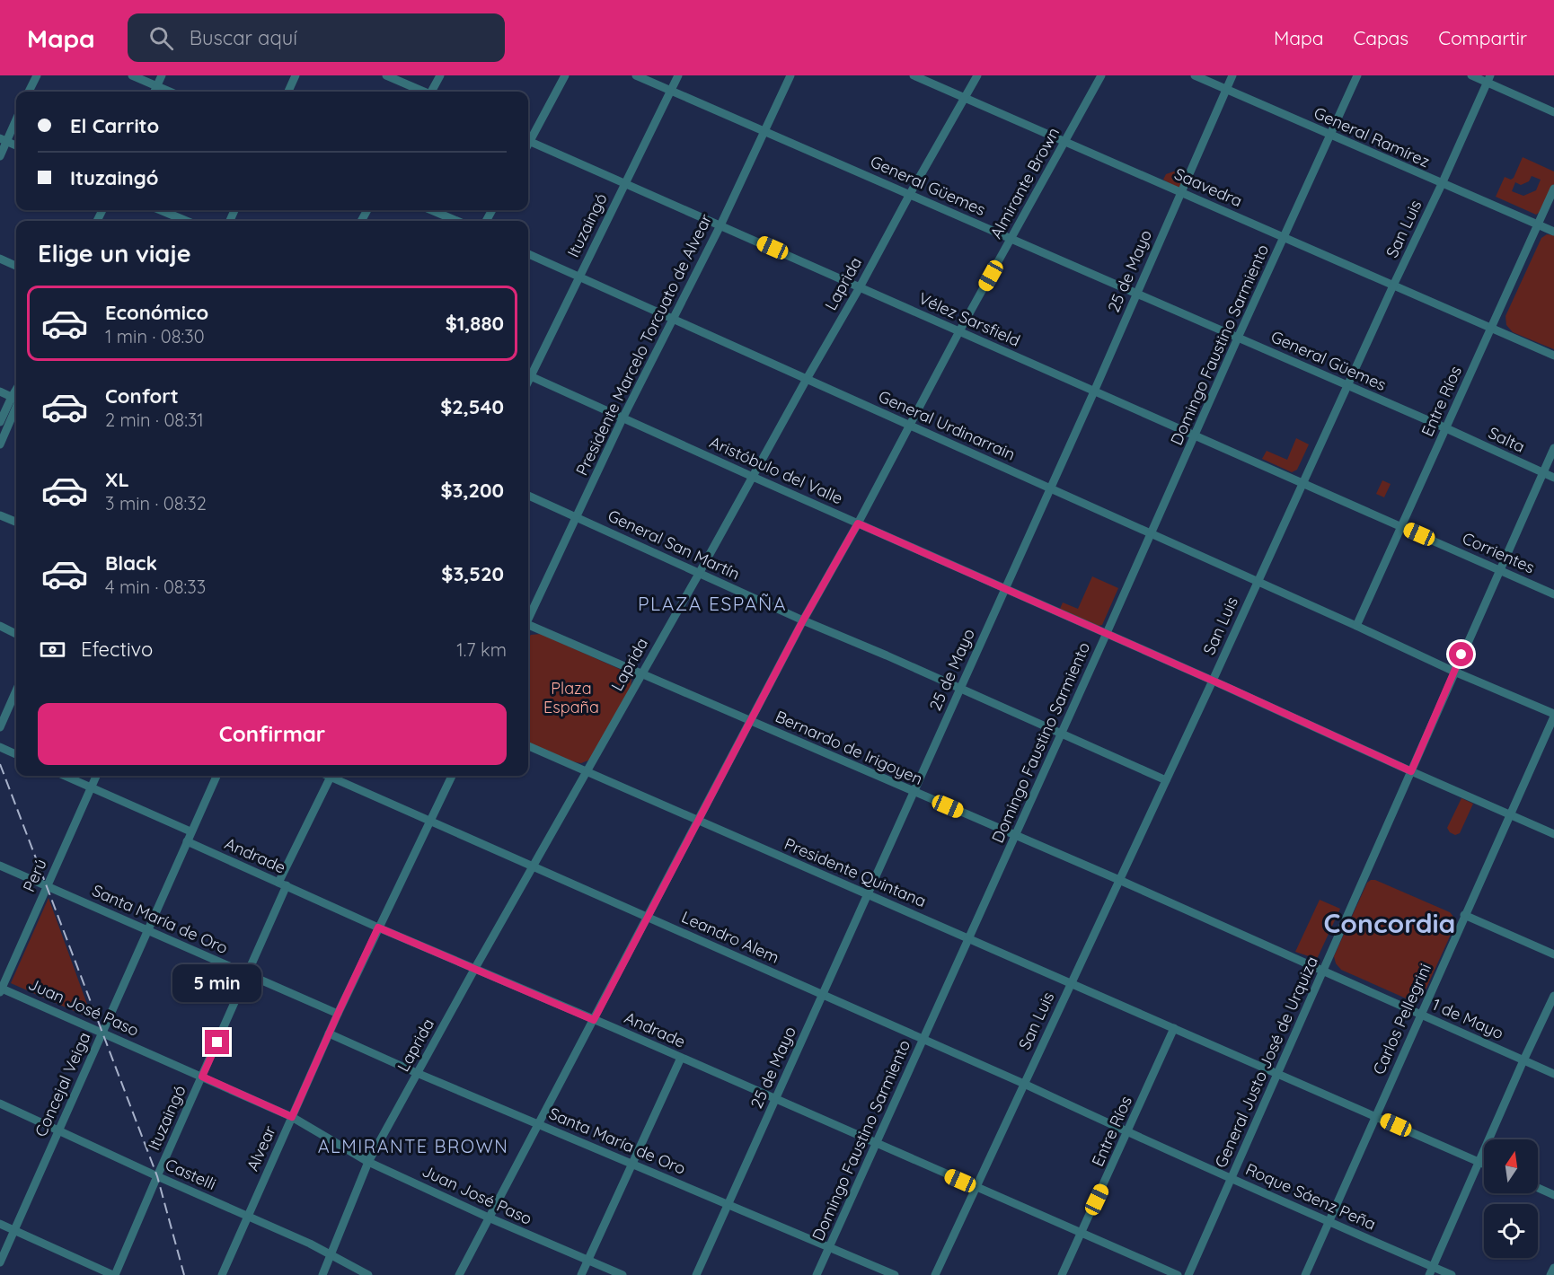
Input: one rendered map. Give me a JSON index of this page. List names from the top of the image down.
{
  "streets": {
    "street": [
      "General Ramírez",
      "Almirante Brown",
      "General Güemes",
      "Saavedra",
      "Ituzaingó",
      "San Luis",
      "25 de Mayo",
      "Laprida",
      "Vélez Sarsfield",
      "Presidente Marcelo Torcuato de Alvear",
      "Domingo Faustino Sarmiento",
      "Entre Ríos",
      "General Urdinarrain",
      "Salta",
      "Aristóbulo del Valle",
      "General San Martín",
      "Corrientes",
      "Bernardo de Irigoyen",
      "Andrade",
      "Presidente Quintana",
      "Perú",
      "Santa María de Oro",
      "Leandro Alem",
      "Juan José Paso",
      "Carlos Pellegrini",
      "1 de Mayo",
      "General Justo José de Urquiza",
      "Concejal Veiga",
      "Alvear",
      "Castelli",
      "Roque Sáenz Peña"
    ]
  },
  "crossings": [
    ["General Ramírez", "San Luis"],
    ["General Ramírez", "25 de Mayo"],
    ["General Ramírez", "Domingo Faustino Sarmiento"],
    ["General Ramírez", "Entre Ríos"],
    ["Almirante Brown", "General Güemes"],
    ["Almirante Brown", "Saavedra"],
    ["Almirante Brown", "Vélez Sarsfield"],
    ["Almirante Brown", "General Urdinarrain"],
    ["Almirante Brown", "Aristóbulo del Valle"],
    ["Almirante Brown", "General San Martín"],
    ["Almirante Brown", "Bernardo de Irigoyen"],
    ["Almirante Brown", "Andrade"],
    ["Almirante Brown", "Presidente Quintana"],
    ["Almirante Brown", "Santa María de Oro"],
    ["Almirante Brown", "Leandro Alem"],
    ["Almirante Brown", "Juan José Paso"],
    ["General Güemes", "Ituzaingó"],
    ["General Güemes", "San Luis"],
    ["General Güemes", "25 de Mayo"],
    ["General Güemes", "Laprida"],
    ["General Güemes", "Presidente Marcelo Torcuato de Alvear"],
    ["General Güemes", "Domingo Faustino Sarmiento"],
    ["General Güemes", "Entre Ríos"],
    ["General Güemes", "Salta"],
    ["Saavedra", "San Luis"],
    ["Saavedra", "25 de Mayo"],
    ["Saavedra", "Laprida"],
    ["Saavedra", "Domingo Faustino Sarmiento"],
    ["Saavedra", "Entre Ríos"],
    ["Ituzaingó", "Vélez Sarsfield"],
    ["Ituzaingó", "General Urdinarrain"],
    ["Ituzaingó", "Andrade"],
    ["Ituzaingó", "Santa María de Oro"],
    ["Ituzaingó", "Juan José Paso"],
    ["Ituzaingó", "Castelli"],
    ["San Luis", "Vélez Sarsfield"],
    ["San Luis", "General Urdinarrain"],
    ["San Luis", "Aristóbulo del Valle"],
    ["San Luis", "General San Martín"],
    ["San Luis", "Bernardo de Irigoyen"],
    ["San Luis", "Andrade"],
    ["San Luis", "Presidente Quintana"],
    ["San Luis", "Leandro Alem"],
    ["25 de Mayo", "Vélez Sarsfield"],
    ["25 de Mayo", "General Urdinarrain"],
    ["25 de Mayo", "Aristóbulo del Valle"],
    ["25 de Mayo", "General San Martín"],
    ["25 de Mayo", "Bernardo de Irigoyen"],
    ["25 de Mayo", "Andrade"],
    ["25 de Mayo", "Presidente Quintana"],
    ["25 de Mayo", "Santa María de Oro"],
    ["25 de Mayo", "Leandro Alem"],
    ["Laprida", "Vélez Sarsfield"],
    ["Laprida", "General Urdinarrain"],
    ["Laprida", "Aristóbulo del Valle"],
    ["Laprida", "General San Martín"],
    ["Laprida", "Bernardo de Irigoyen"],
    ["Laprida", "Andrade"],
    ["Laprida", "Presidente Quintana"],
    ["Laprida", "Santa María de Oro"],
    ["Laprida", "Leandro Alem"],
    ["Laprida", "Juan José Paso"],
    ["Laprida", "Castelli"],
    ["Vélez Sarsfield", "Presidente Marcelo Torcuato de Alvear"],
    ["Vélez Sarsfield", "Domingo Faustino Sarmiento"],
    ["Vélez Sarsfield", "Entre Ríos"],
    ["Vélez Sarsfield", "Corrientes"],
    ["Presidente Marcelo Torcuato de Alvear", "General Urdinarrain"],
    ["Presidente Marcelo Torcuato de Alvear", "Aristóbulo del Valle"],
    ["Presidente Marcelo Torcuato de Alvear", "General San Martín"],
    ["Domingo Faustino Sarmiento", "General Urdinarrain"],
    ["Domingo Faustino Sarmiento", "Aristóbulo del Valle"],
    ["Domingo Faustino Sarmiento", "General San Martín"],
    ["Domingo Faustino Sarmiento", "Bernardo de Irigoyen"],
    ["Domingo Faustino Sarmiento", "Andrade"],
    ["Domingo Faustino Sarmiento", "Presidente Quintana"],
    ["Domingo Faustino Sarmiento", "Santa María de Oro"],
    ["Domingo Faustino Sarmiento", "Leandro Alem"],
    ["Entre Ríos", "General Urdinarrain"],
    ["Entre Ríos", "Salta"],
    ["Entre Ríos", "Corrientes"],
    ["Entre Ríos", "Andrade"],
    ["Entre Ríos", "Presidente Quintana"],
    ["Entre Ríos", "Leandro Alem"],
    ["Entre Ríos", "Roque Sáenz Peña"],
    ["General Urdinarrain", "Carlos Pellegrini"],
    ["General Urdinarrain", "General Justo José de Urquiza"],
    ["Salta", "General Justo José de Urquiza"],
    ["Aristóbulo del Valle", "Carlos Pellegrini"],
    ["Aristóbulo del Valle", "General Justo José de Urquiza"],
    ["Corrientes", "General Justo José de Urquiza"],
    ["Bernardo de Irigoyen", "1 de Mayo"],
    ["Andrade", "Concejal Veiga"],
    ["Presidente Quintana", "Carlos Pellegrini"],
    ["Presidente Quintana", "General Justo José de Urquiza"],
    ["Perú", "Santa María de Oro"],
    ["Perú", "Juan José Paso"],
    ["Santa María de Oro", "Concejal Veiga"],
    ["Santa María de Oro", "Alvear"],
    ["Leandro Alem", "Roque Sáenz Peña"],
    ["Juan José Paso", "Concejal Veiga"],
    ["Juan José Paso", "Alvear"],
    ["Carlos Pellegrini", "1 de Mayo"],
    ["Carlos Pellegrini", "Roque Sáenz Peña"],
    ["1 de Mayo", "General Justo José de Urquiza"],
    ["General Justo José de Urquiza", "Roque Sáenz Peña"],
    ["Concejal Veiga", "Castelli"],
    ["Alvear", "Castelli"]
  ],
  "districts": ["PLAZA ESPAÑA", "Concordia", "ALMIRANTE BROWN"],
  "parks": ["Plaza España"],
  "north": "top",
  "page": {
    "header": "Mapa",
    "search": "Buscar aquí",
    "nav": ["Mapa", "Capas", "Compartir"],
    "banner": ["El Carrito", "Ituzaingó"],
    "heading": "Elige un viaje",
    "list": [
      {
        "name": "Económico",
        "note": "1 min · 08:30",
        "value": "$1,880"
      },
      {
        "name": "Confort",
        "note": "2 min · 08:31",
        "value": "$2,540"
      },
      {
        "name": "XL",
        "note": "3 min · 08:32",
        "value": "$3,200"
      },
      {
        "name": "Black",
        "note": "4 min · 08:33",
        "value": "$3,520"
      }
    ],
    "pay": ["Efectivo", "1.7 km"],
    "buttons": "Confirmar",
    "bubble": "5 min"
  }
}
